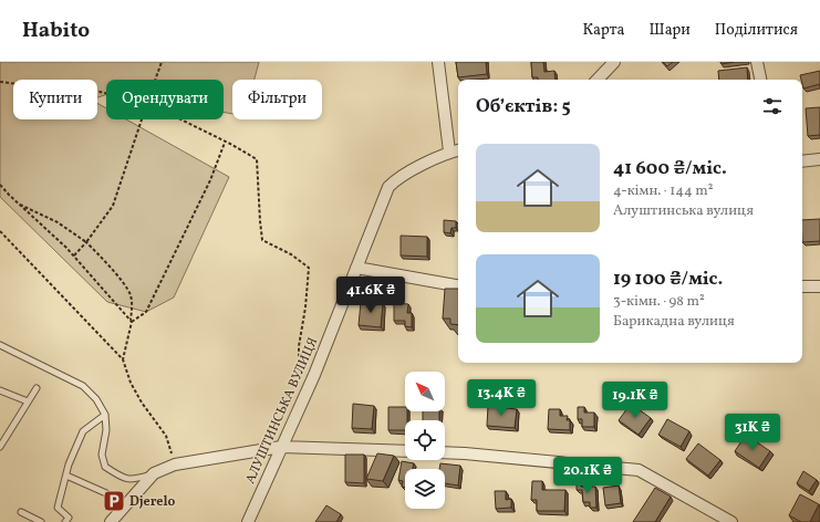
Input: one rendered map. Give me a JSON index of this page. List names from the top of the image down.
{
  "streets": {
    "street": ["АЛУШТИНСЬКА ВУЛИЦЯ"]
  },
  "places": {
    "parking": ["Djerelo"]
  },
  "north": "top left",
  "page": {
    "header": "Habito",
    "nav": ["Карта", "Шари", "Поділитися"],
    "chip": ["Купити", "Орендувати", "Фільтри"],
    "heading": "Об’єктів: 5",
    "list": [
      {
        "name": "41 600 ₴/міс.",
        "note": "4-кімн. · 144 m² · Алуштинська вулиця"
      },
      {
        "name": "19 100 ₴/міс.",
        "note": "3-кімн. · 98 m² · Барикадна вулиця"
      }
    ],
    "price": [
      "41.6K ₴",
      "13.4K ₴",
      "19.1K ₴",
      "31K ₴",
      "20.1K ₴"
    ]
  }
}
